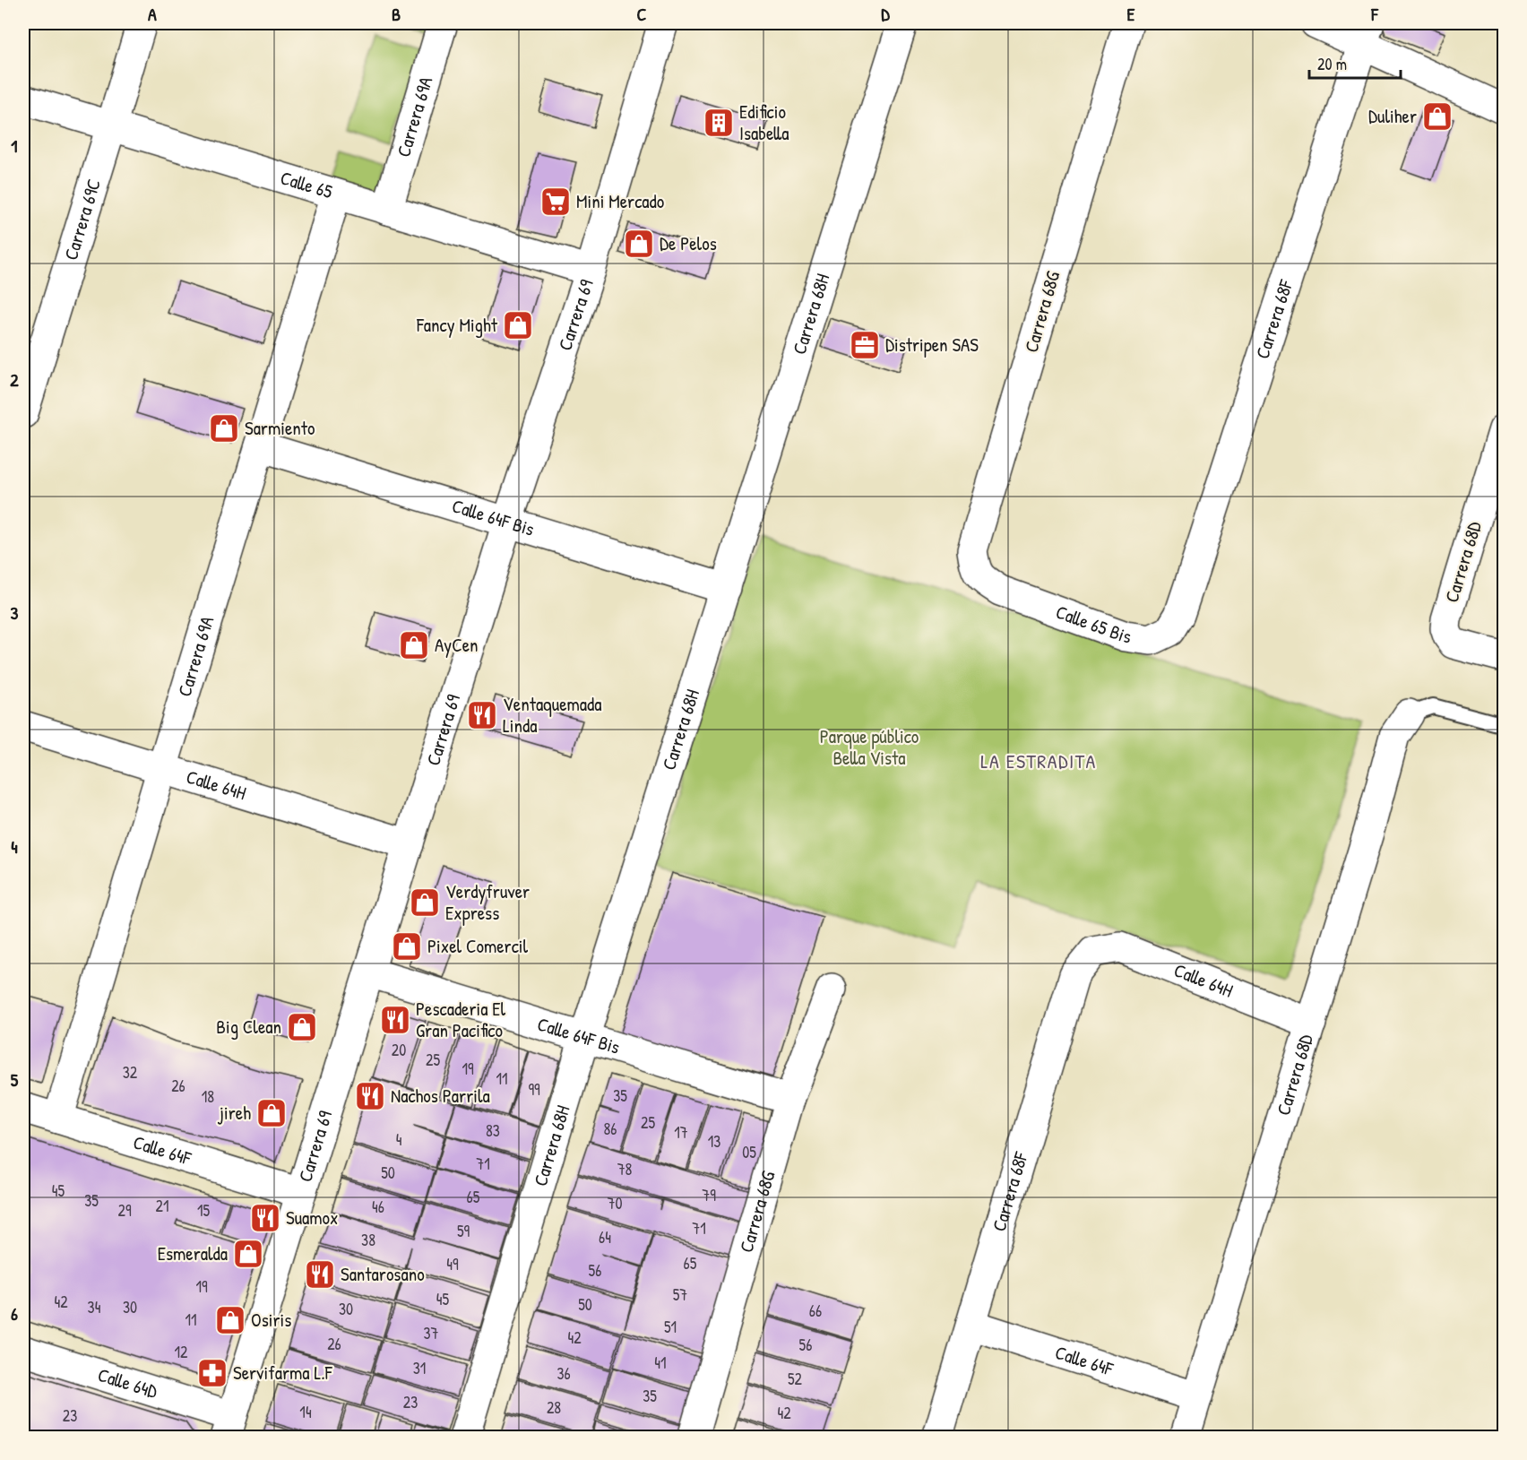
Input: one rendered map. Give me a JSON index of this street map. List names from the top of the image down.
{
  "streets": {
    "street": [
      "Carrera 69A",
      "Calle 65",
      "Carrera 69C",
      "Carrera 68G",
      "Carrera 68H",
      "Carrera 69",
      "Carrera 68F",
      "Calle 64F Bis",
      "Carrera 68D",
      "Calle 65 Bis",
      "Calle 64H",
      "Calle 64F",
      "Calle 64D"
    ]
  },
  "crossings": [
    ["Carrera 69A", "Calle 65"],
    ["Carrera 69A", "Calle 64F Bis"],
    ["Carrera 69A", "Calle 64H"],
    ["Carrera 69A", "Calle 64F"],
    ["Calle 65", "Carrera 69C"],
    ["Calle 65", "Carrera 69"],
    ["Carrera 68G", "Calle 64F Bis"],
    ["Carrera 68G", "Calle 65 Bis"],
    ["Carrera 68H", "Calle 64F Bis"],
    ["Carrera 69", "Calle 64F Bis"],
    ["Carrera 69", "Calle 64H"],
    ["Carrera 69", "Calle 64F"],
    ["Carrera 69", "Calle 64D"],
    ["Carrera 68F", "Calle 65 Bis"],
    ["Carrera 68F", "Calle 64H"],
    ["Carrera 68F", "Calle 64F"],
    ["Carrera 68D", "Calle 64H"],
    ["Carrera 68D", "Calle 64F"]
  ],
  "districts": ["LA ESTRADITA"],
  "parks": ["Parque público Bella Vista"],
  "places": {
    "shop": [
      "Duliher",
      "De Pelos",
      "Fancy Might",
      "Sarmiento",
      "AyCen",
      "Verdyfruver Express",
      "Pixel Comercil",
      "Big Clean",
      "jireh",
      "Esmeralda",
      "Osiris"
    ],
    "building": ["Edificio Isabella"],
    "supermarket": ["Mini Mercado"],
    "office": ["Distripen SAS"],
    "restaurant": [
      "Ventaquemada Linda",
      "Pescaderia El Gran Pacifico",
      "Nachos Parrila",
      "Suamox",
      "Santarosano"
    ],
    "pharmacy": ["Servifarma L.F"]
  },
  "house_numbers": [
    "20",
    "25",
    "19",
    "32",
    "11",
    "26",
    "99",
    "35",
    "18",
    "25",
    "86",
    "83",
    "17",
    "4",
    "13",
    "05",
    "71",
    "78",
    "50",
    "45",
    "79",
    "65",
    "35",
    "70",
    "21",
    "46",
    "29",
    "15",
    "71",
    "59",
    "64",
    "38",
    "65",
    "49",
    "56",
    "19",
    "57",
    "45",
    "42",
    "50",
    "34",
    "30",
    "30",
    "66",
    "11",
    "51",
    "37",
    "42",
    "26",
    "56",
    "12",
    "41",
    "31",
    "36",
    "52",
    "35",
    "23",
    "28",
    "14",
    "42",
    "23"
  ],
  "scale_bar": "20 m",
  "grid": {
    "columns": [
      "A",
      "B",
      "C",
      "D",
      "E",
      "F"
    ],
    "rows": [
      "1",
      "2",
      "3",
      "4",
      "5",
      "6"
    ]
  }
}
